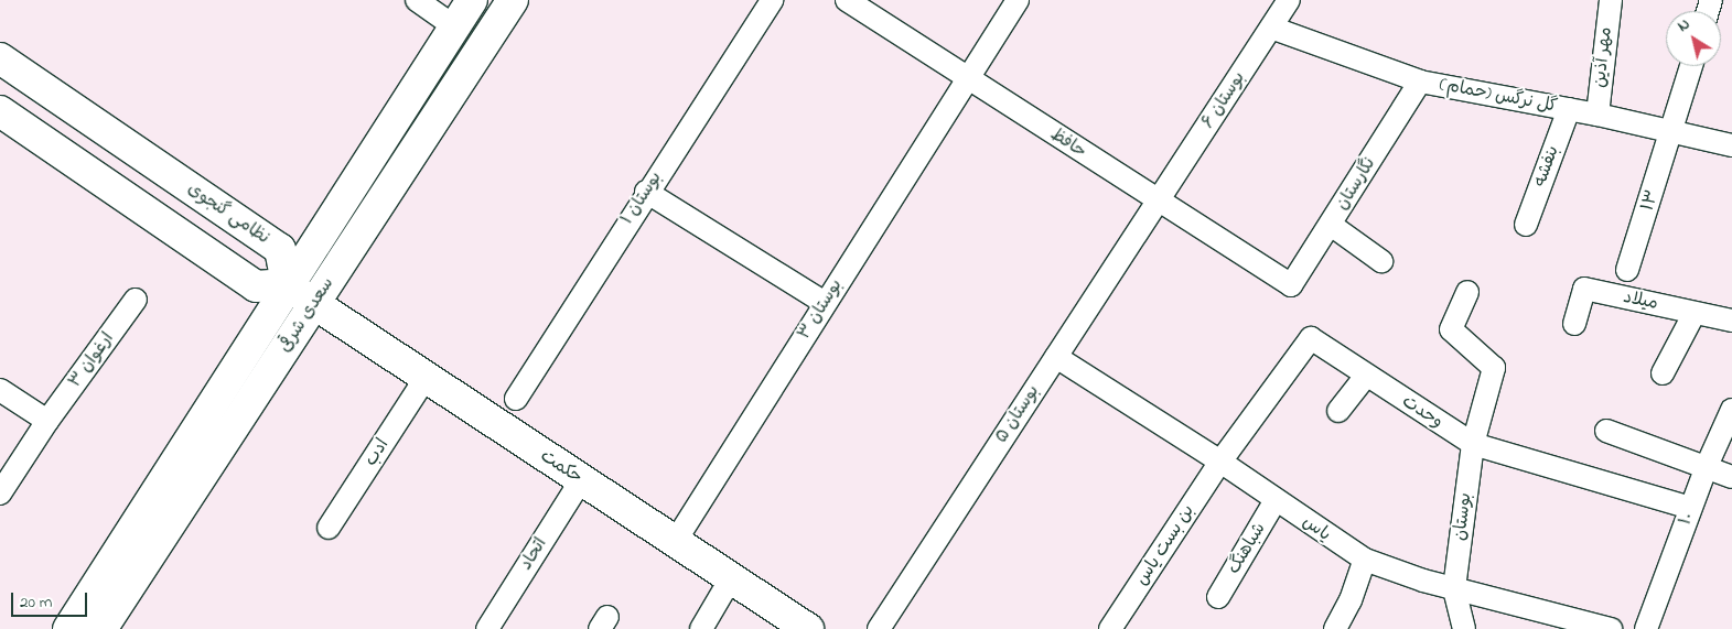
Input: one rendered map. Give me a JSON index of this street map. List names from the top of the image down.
{
  "streets": {
    "main road": ["نظامی گنجوی", "سعدی شرقی", "حکمت"],
    "street": [
      "مهر آذین",
      "گل نرگس (حمام)",
      "بوستان ۶",
      "حافظ",
      "بنفشه",
      "نگارستان",
      "بوستان ۱",
      "۱۳",
      "میلاد",
      "بوستان ۳",
      "ارغوان ۳",
      "وحدت",
      "بوستان ۵",
      "ادب",
      "بوستان",
      "۱۰",
      "یاس",
      "بن بست یاس",
      "شباهنگ",
      "اتحاد"
    ]
  },
  "crossings": [
    ["مهر آذین", "گل نرگس (حمام)"],
    ["گل نرگس (حمام)", "بوستان ۶"],
    ["گل نرگس (حمام)", "بنفشه"],
    ["گل نرگس (حمام)", "نگارستان"],
    ["گل نرگس (حمام)", "۱۳"],
    ["بوستان ۶", "حافظ"],
    ["بوستان ۶", "بوستان ۵"],
    ["حافظ", "نگارستان"],
    ["حافظ", "بوستان ۳"],
    ["حافظ", "بوستان ۵"],
    ["نظامی گنجوی", "سعدی شرقی"],
    ["نظامی گنجوی", "حکمت"],
    ["بوستان ۳", "حکمت"],
    ["سعدی شرقی", "حکمت"],
    ["وحدت", "بوستان"],
    ["وحدت", "۱۰"],
    ["وحدت", "یاس"],
    ["وحدت", "بن بست یاس"],
    ["بوستان ۵", "یاس"],
    ["ادب", "حکمت"],
    ["حکمت", "اتحاد"],
    ["بوستان", "یاس"],
    ["یاس", "بن بست یاس"],
    ["یاس", "شباهنگ"]
  ],
  "scale_bar": "20 m",
  "north": "top left"
}
